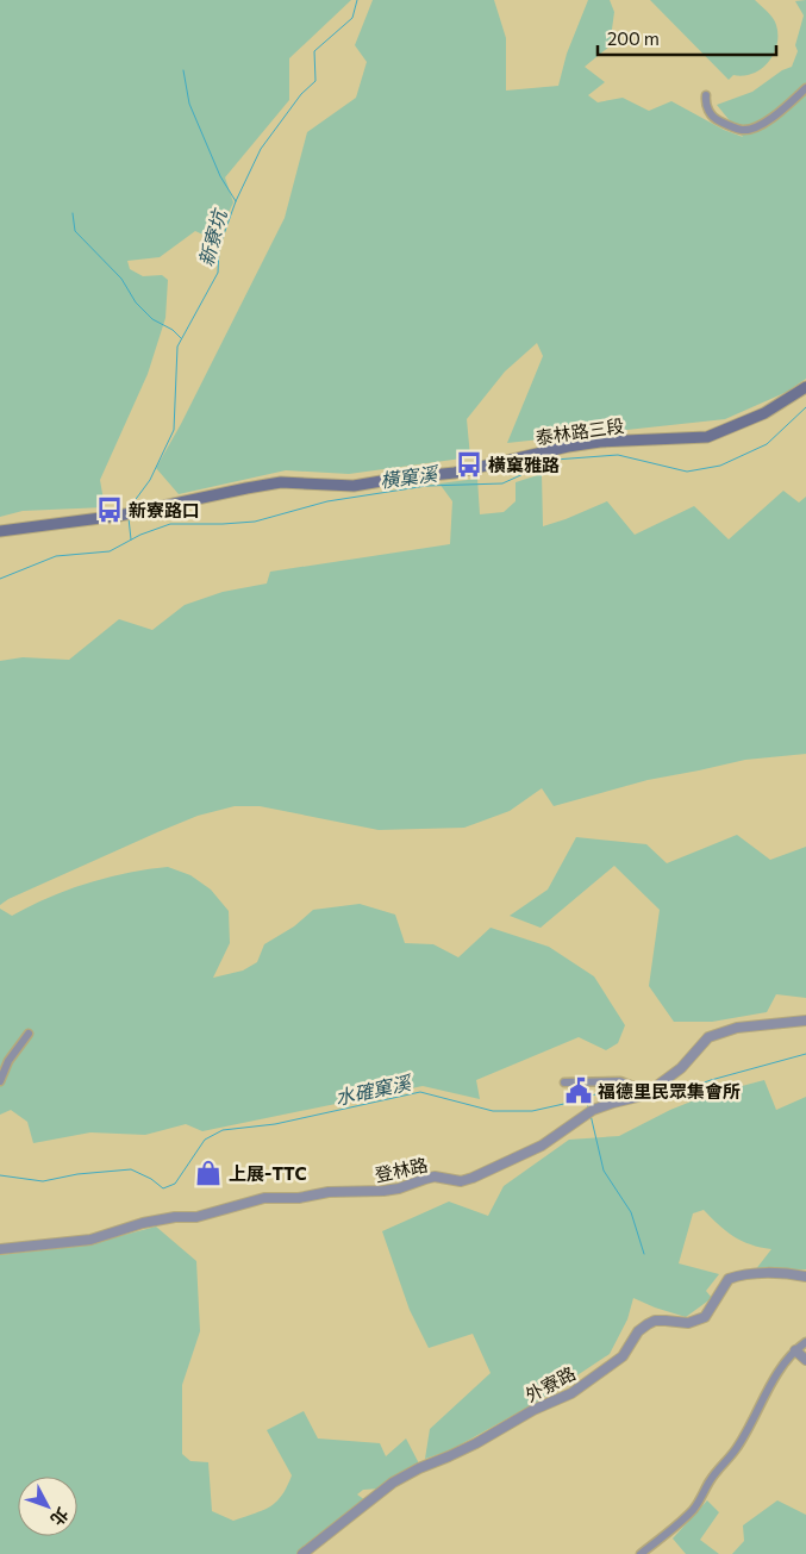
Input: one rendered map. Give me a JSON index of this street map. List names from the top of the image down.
{
  "streets": {
    "main road": ["泰林路三段"],
    "street": ["登林路", "外寮路"]
  },
  "water": ["新寮坑", "橫窠溪", "水確窠溪"],
  "places": {
    "bus stop": ["橫窠雅路", "新寮路口"],
    "public building": ["福德里民眾集會所"],
    "shop": ["上展-TTC"]
  },
  "scale_bar": "200 m",
  "north": "bottom right"
}
